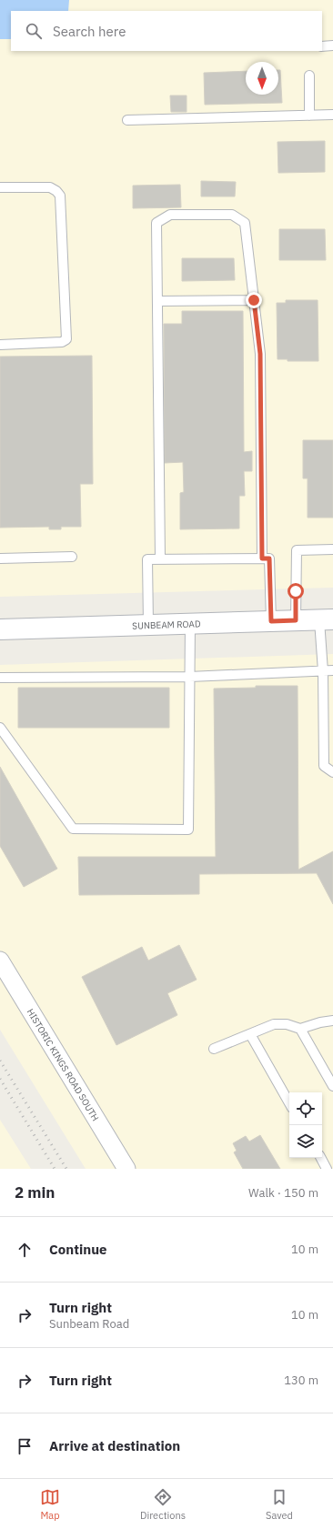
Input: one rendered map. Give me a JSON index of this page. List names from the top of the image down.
{
  "streets": {
    "street": ["SUNBEAM ROAD", "HISTORIC KINGS ROAD SOUTH"]
  },
  "north": "bottom",
  "page": {
    "search": "Search here",
    "heading": ["2 min", "Walk · 150 m"],
    "list": [
      ["Continue", "10 m"],
      ["Turn right", "Sunbeam Road", "10 m"],
      ["Turn right", "130 m"],
      "Arrive at destination"
    ],
    "nav": ["Map", "Directions", "Saved"]
  }
}
